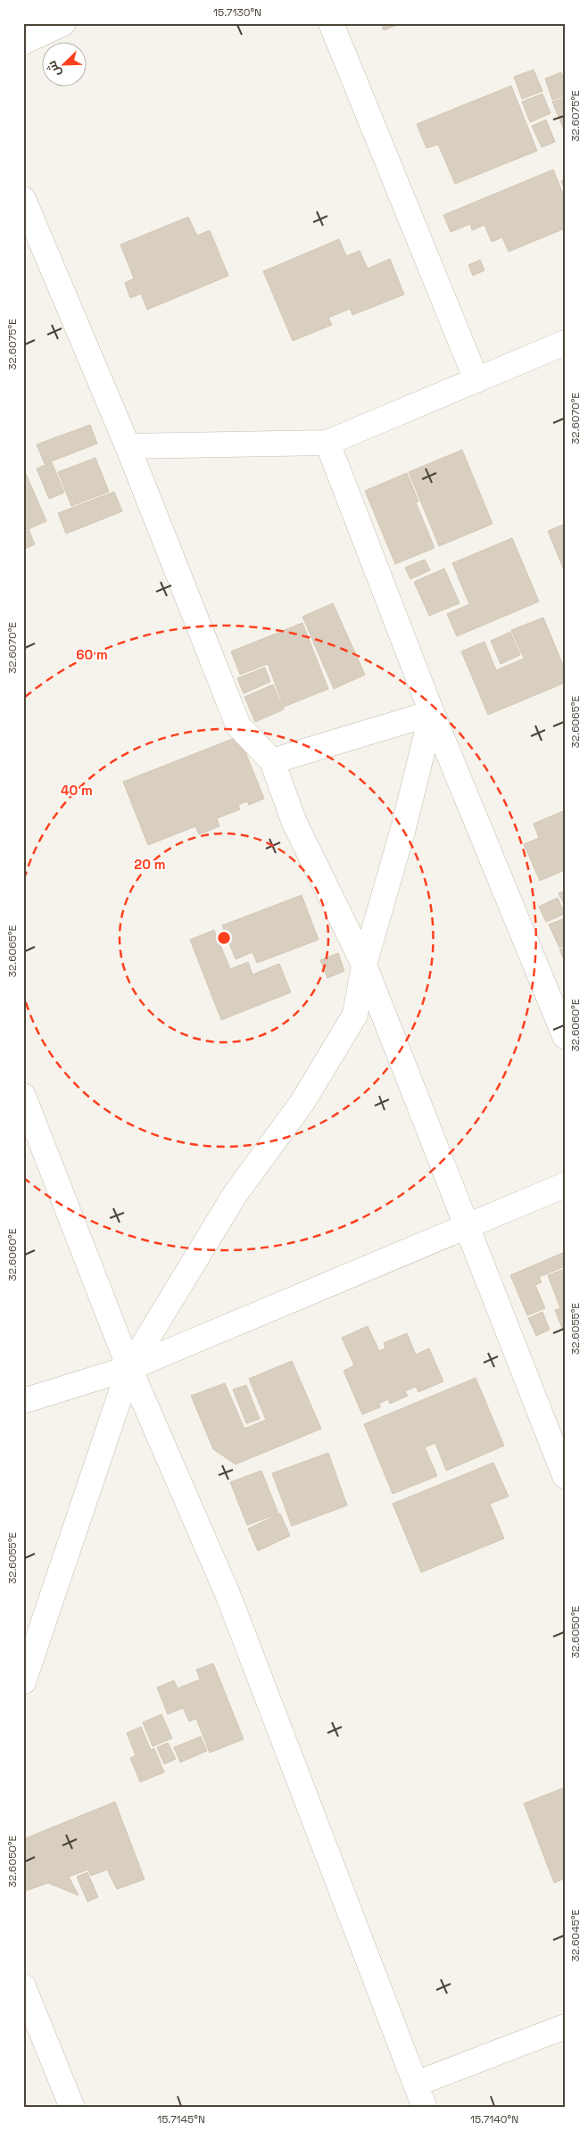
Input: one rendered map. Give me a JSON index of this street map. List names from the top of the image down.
{
  "north": "bottom left",
  "coordinates": [
    "15.7130°N",
    "32.6075°E",
    "32.6070°E",
    "32.6065°E",
    "32.6060°E",
    "32.6055°E",
    "32.6050°E",
    "32.6045°E",
    "15.7145°N",
    "15.7140°N"
  ],
  "rings": ["60 m", "40 m", "20 m"]
}
